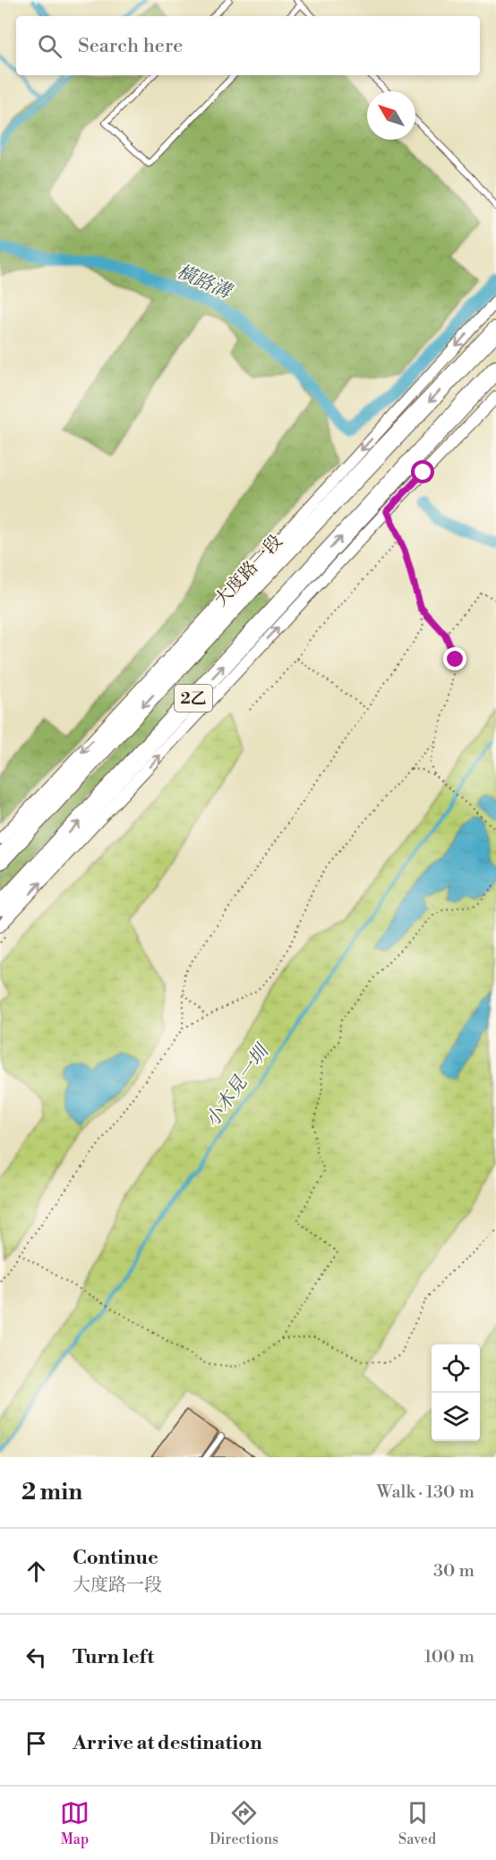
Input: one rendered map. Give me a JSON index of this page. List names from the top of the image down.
{
  "streets": {
    "main road": ["大度路一段", "2乙"]
  },
  "water": ["橫路溝", "小木見一圳"],
  "north": "top left",
  "page": {
    "search": "Search here",
    "heading": ["2 min", "Walk · 130 m"],
    "list": [
      ["Continue", "大度路一段", "30 m"],
      ["Turn left", "100 m"],
      "Arrive at destination"
    ],
    "nav": ["Map", "Directions", "Saved"]
  }
}
